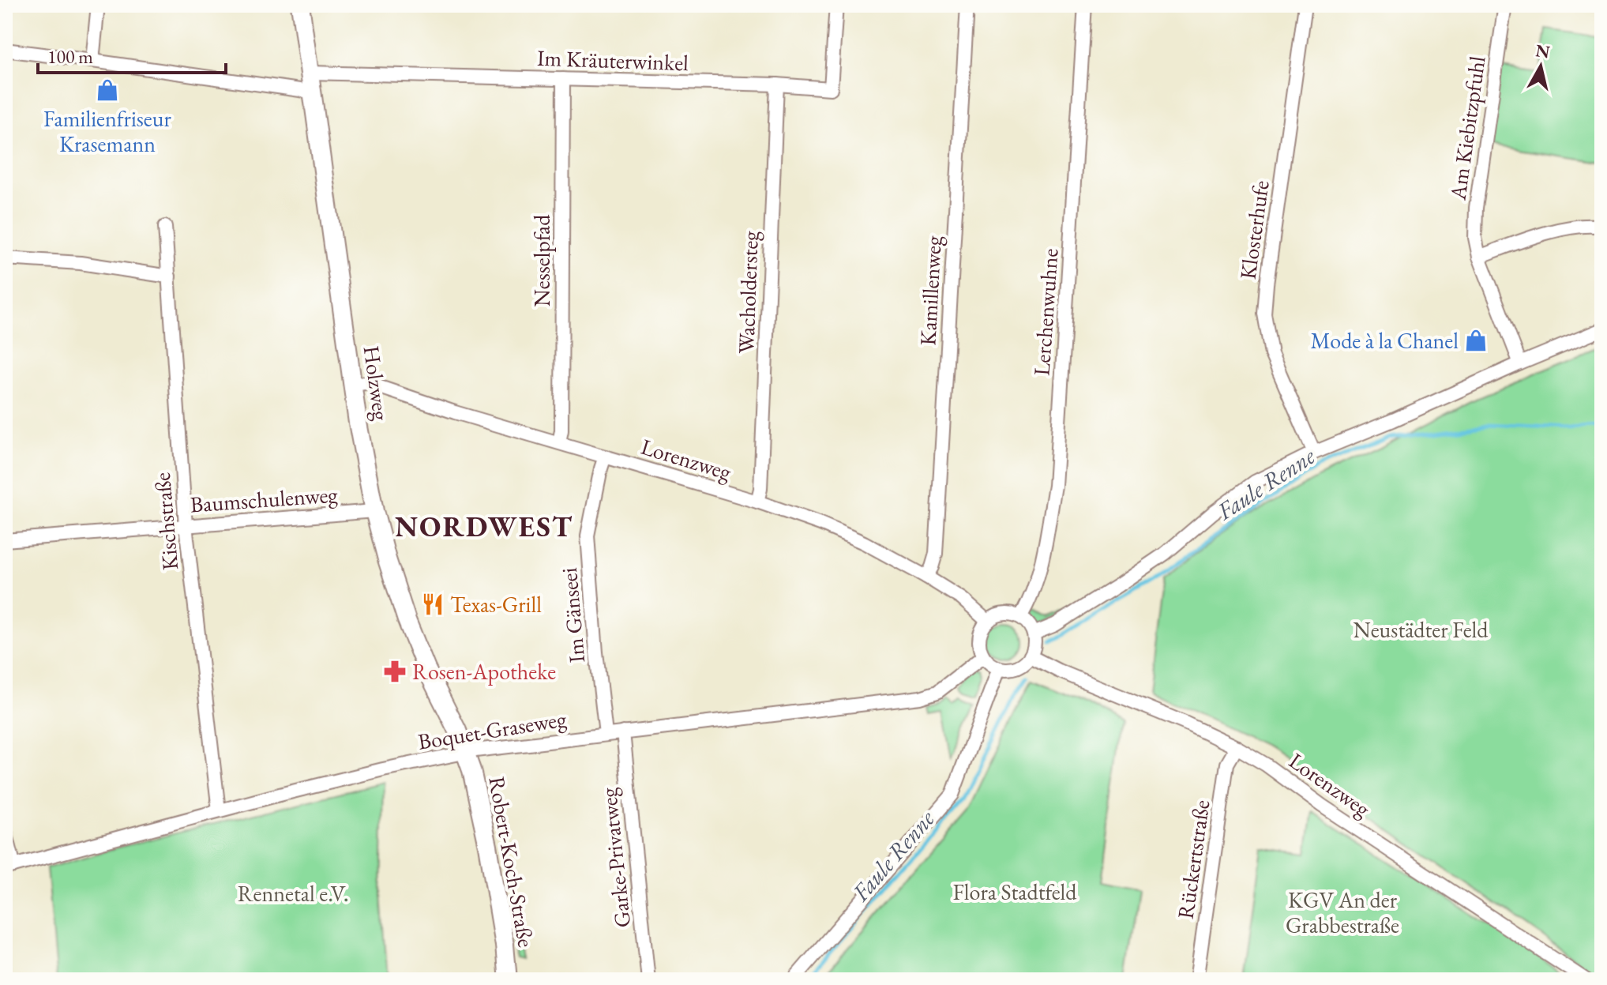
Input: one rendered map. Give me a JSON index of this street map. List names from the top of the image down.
{
  "streets": {
    "street": [
      "Im Kräuterwinkel",
      "Am Kiebitzpfuhl",
      "Klosterhufe",
      "Nesselpfad",
      "Kamillenweg",
      "Wacholdersteg",
      "Lerchenwuhne",
      "Holzweg",
      "Lorenzweg",
      "Baumschulenweg",
      "Kischstraße",
      "Im Gänseei",
      "Boquet-Graseweg",
      "Garke-Privatweg",
      "Rückertstraße",
      "Robert-Koch-Straße"
    ]
  },
  "crossings": [
    ["Im Kräuterwinkel", "Nesselpfad"],
    ["Im Kräuterwinkel", "Wacholdersteg"],
    ["Im Kräuterwinkel", "Holzweg"],
    ["Nesselpfad", "Lorenzweg"],
    ["Kamillenweg", "Lorenzweg"],
    ["Wacholdersteg", "Lorenzweg"],
    ["Lerchenwuhne", "Lorenzweg"],
    ["Lerchenwuhne", "Boquet-Graseweg"],
    ["Holzweg", "Lorenzweg"],
    ["Holzweg", "Baumschulenweg"],
    ["Holzweg", "Boquet-Graseweg"],
    ["Holzweg", "Robert-Koch-Straße"],
    ["Lorenzweg", "Im Gänseei"],
    ["Lorenzweg", "Boquet-Graseweg"],
    ["Lorenzweg", "Rückertstraße"],
    ["Baumschulenweg", "Kischstraße"],
    ["Kischstraße", "Boquet-Graseweg"],
    ["Im Gänseei", "Boquet-Graseweg"],
    ["Boquet-Graseweg", "Garke-Privatweg"],
    ["Boquet-Graseweg", "Robert-Koch-Straße"]
  ],
  "districts": ["NORDWEST"],
  "water": ["Faule Renne"],
  "parks": [
    "Neustädter Feld",
    "Flora Stadtfeld",
    "Rennetal e.V.",
    "KGV An der Grabbestraße"
  ],
  "places": {
    "shop": ["Familienfriseur Krasemann", "Mode à la Chanel"],
    "restaurant": ["Texas-Grill"],
    "pharmacy": ["Rosen-Apotheke"]
  },
  "scale_bar": "100 m",
  "north": "top"
}
